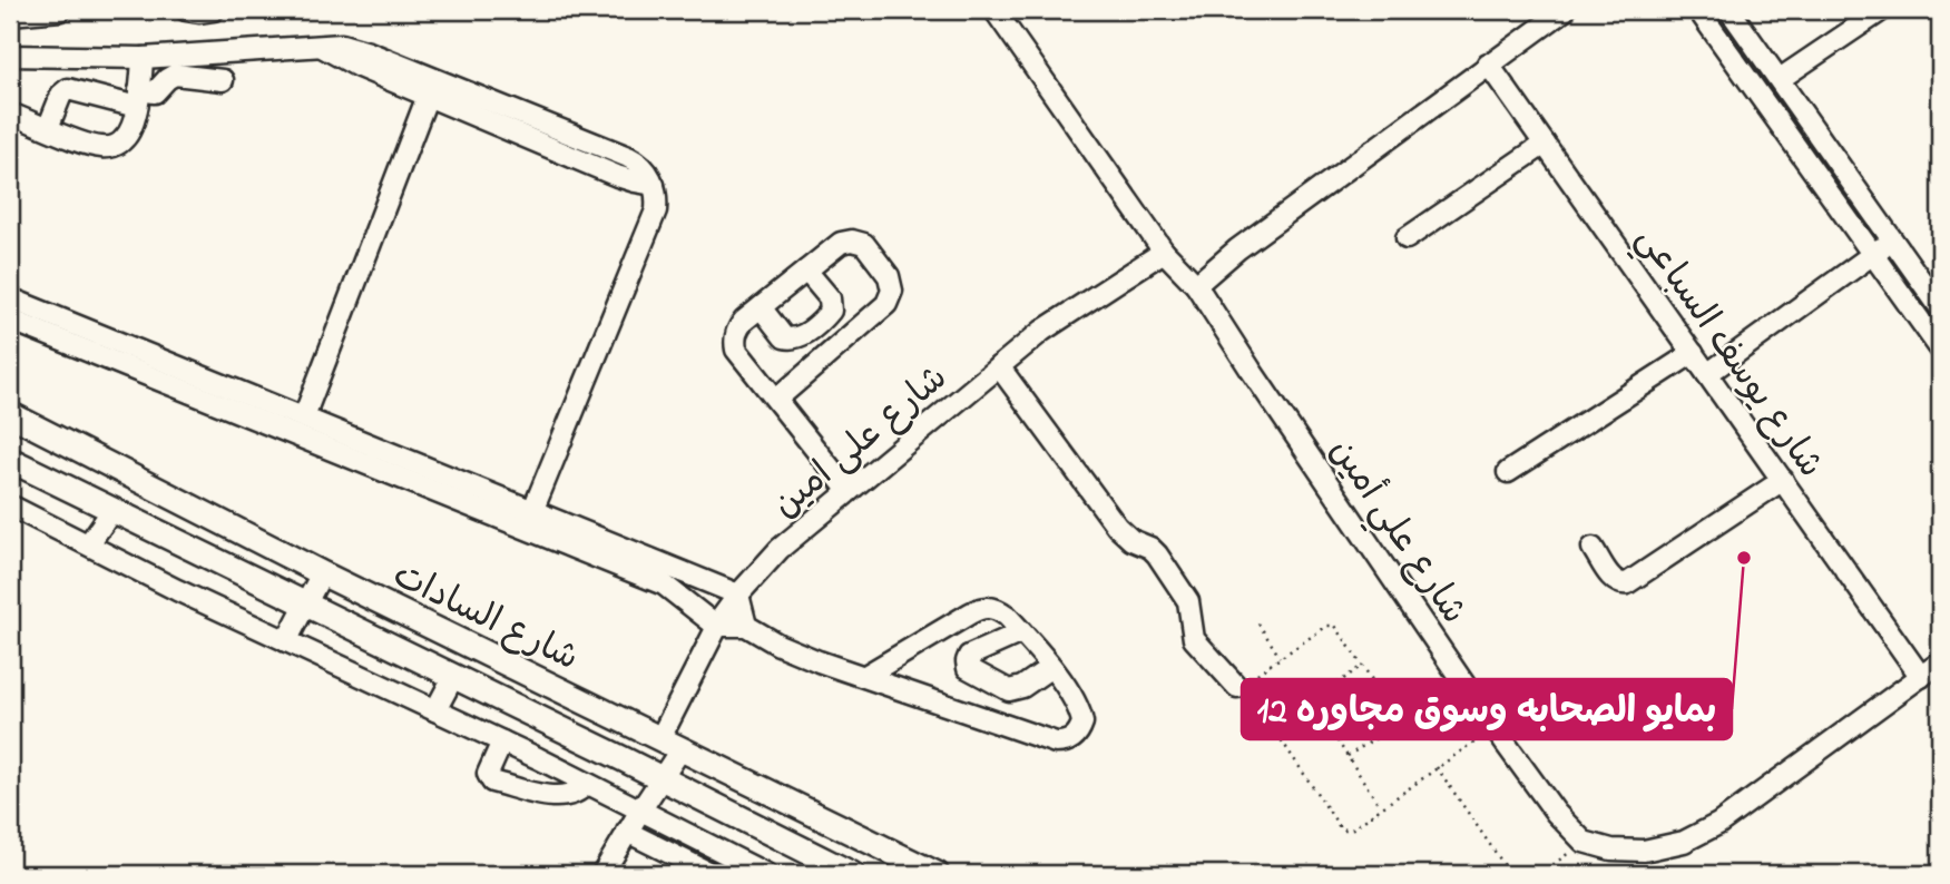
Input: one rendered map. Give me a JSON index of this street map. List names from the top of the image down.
{
  "streets": {
    "main road": ["شارع السادات"],
    "street": ["شارع يوسف السباعي", "شارع على امين", "شارع علي أمين"]
  },
  "crossings": [
    ["شارع على امين", "شارع علي أمين"],
    ["شارع على امين", "شارع السادات"]
  ],
  "places": ["بمايو الصحابه وسوق مجاوره 12"]
}
